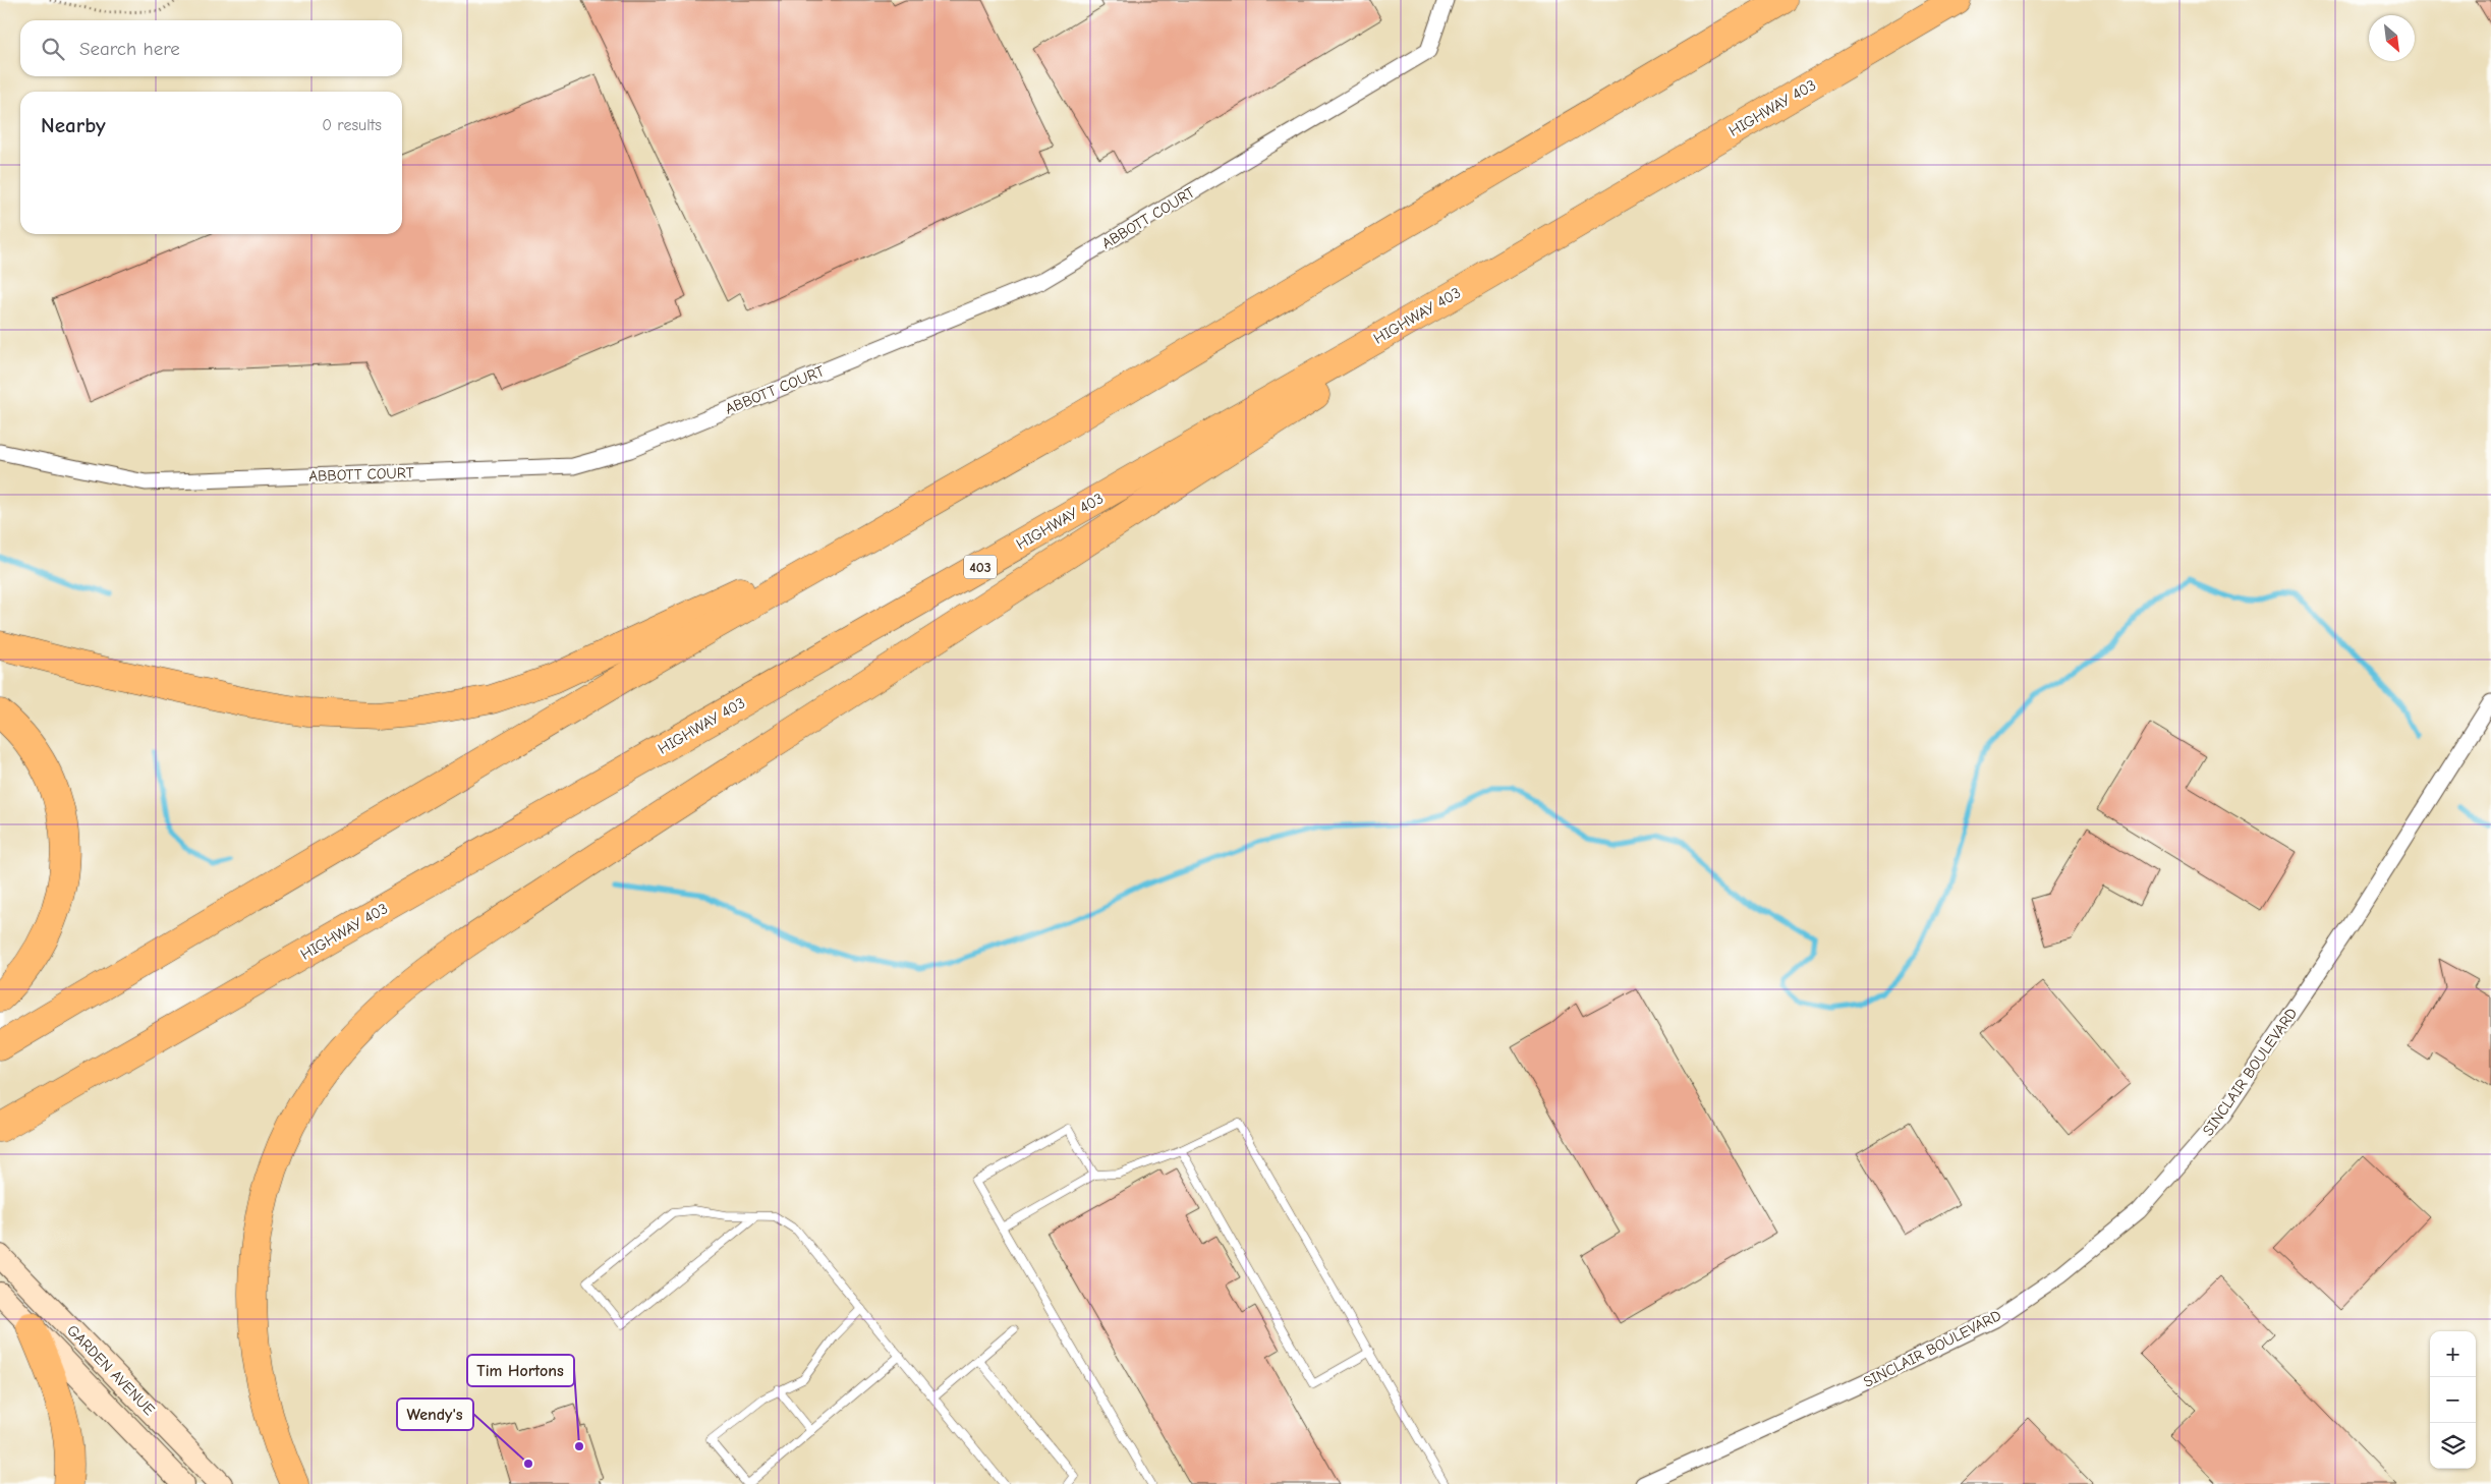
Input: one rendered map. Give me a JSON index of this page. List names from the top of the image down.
{
  "streets": {
    "highway": ["HIGHWAY 403", "403"],
    "main road": ["GARDEN AVENUE"],
    "street": ["ABBOTT COURT", "SINCLAIR BOULEVARD"]
  },
  "places": ["Tim Hortons", "Wendy's"],
  "north": "bottom right",
  "page": {
    "search": "Search here",
    "heading": ["Nearby", "0 results"],
    "map_buttons": ["+", "−"]
  }
}
